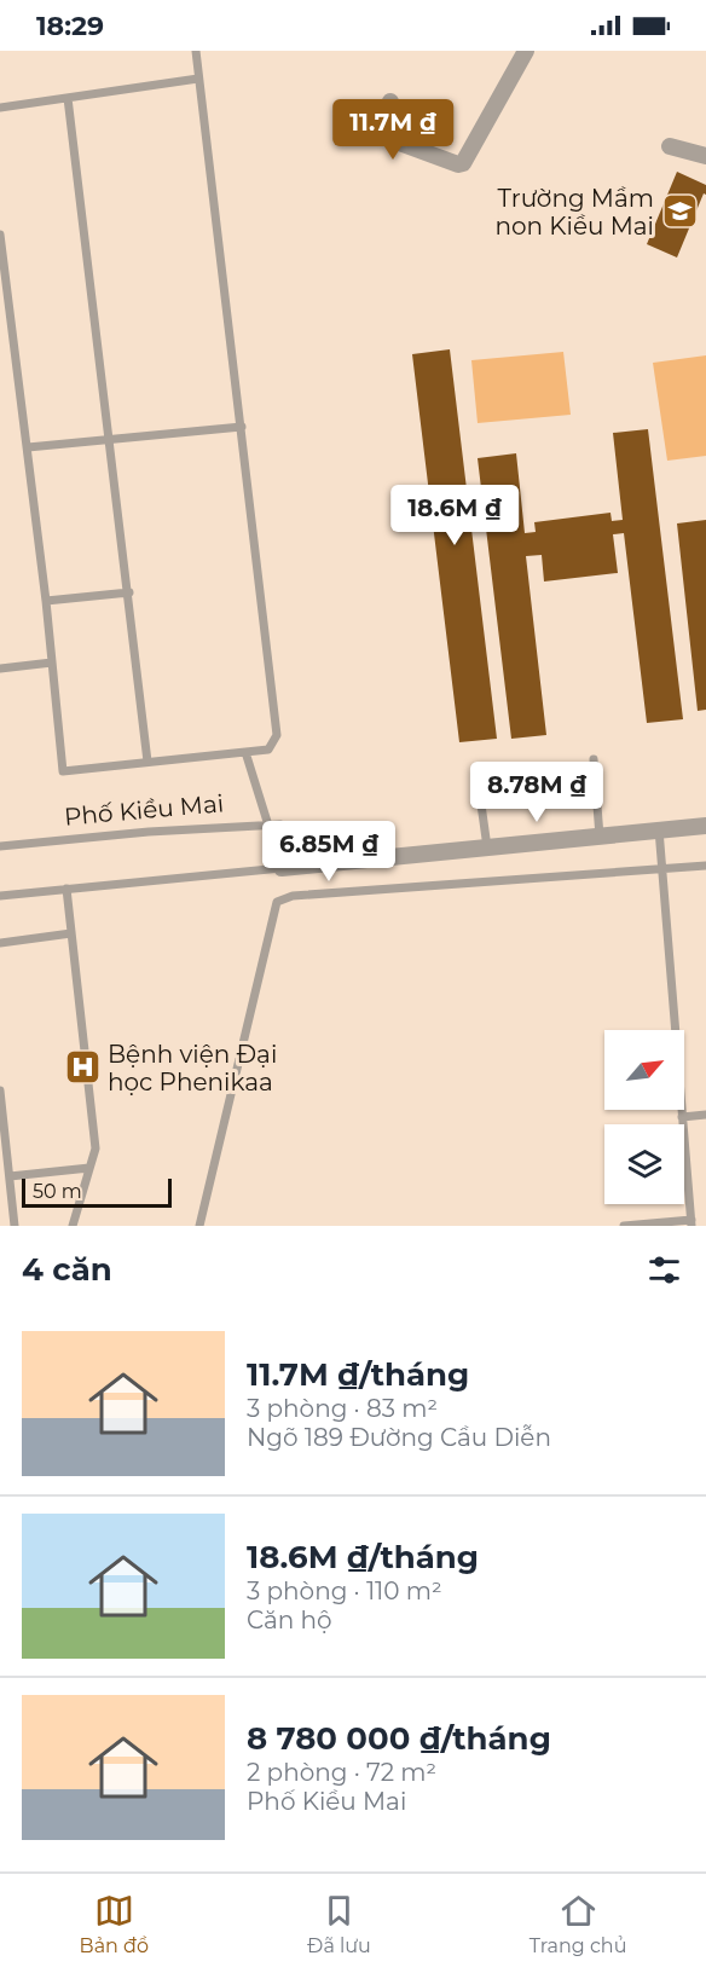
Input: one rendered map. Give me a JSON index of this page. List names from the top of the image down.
{
  "streets": {
    "street": ["Phố Kiều Mai"]
  },
  "places": {
    "school or university": ["Trường Mầm non Kiều Mai"],
    "hospital": ["Bệnh viện Đại học Phenikaa"]
  },
  "scale_bar": "50 m",
  "north": "top right",
  "page": {
    "status": "18:29",
    "price": [
      "11.7M ₫",
      "18.6M ₫",
      "8.78M ₫",
      "6.85M ₫"
    ],
    "scale": "50 m",
    "heading": "4 căn",
    "list": [
      {
        "name": "11.7M ₫/tháng",
        "note": "3 phòng · 83 m² · Ngõ 189 Đường Cầu Diễn"
      },
      {
        "name": "18.6M ₫/tháng",
        "note": "3 phòng · 110 m² · Căn hộ"
      },
      {
        "name": "8 780 000 ₫/tháng",
        "note": "2 phòng · 72 m² · Phố Kiều Mai"
      }
    ],
    "tabs": ["Bản đồ", "Đã lưu", "Trang chủ"]
  }
}
